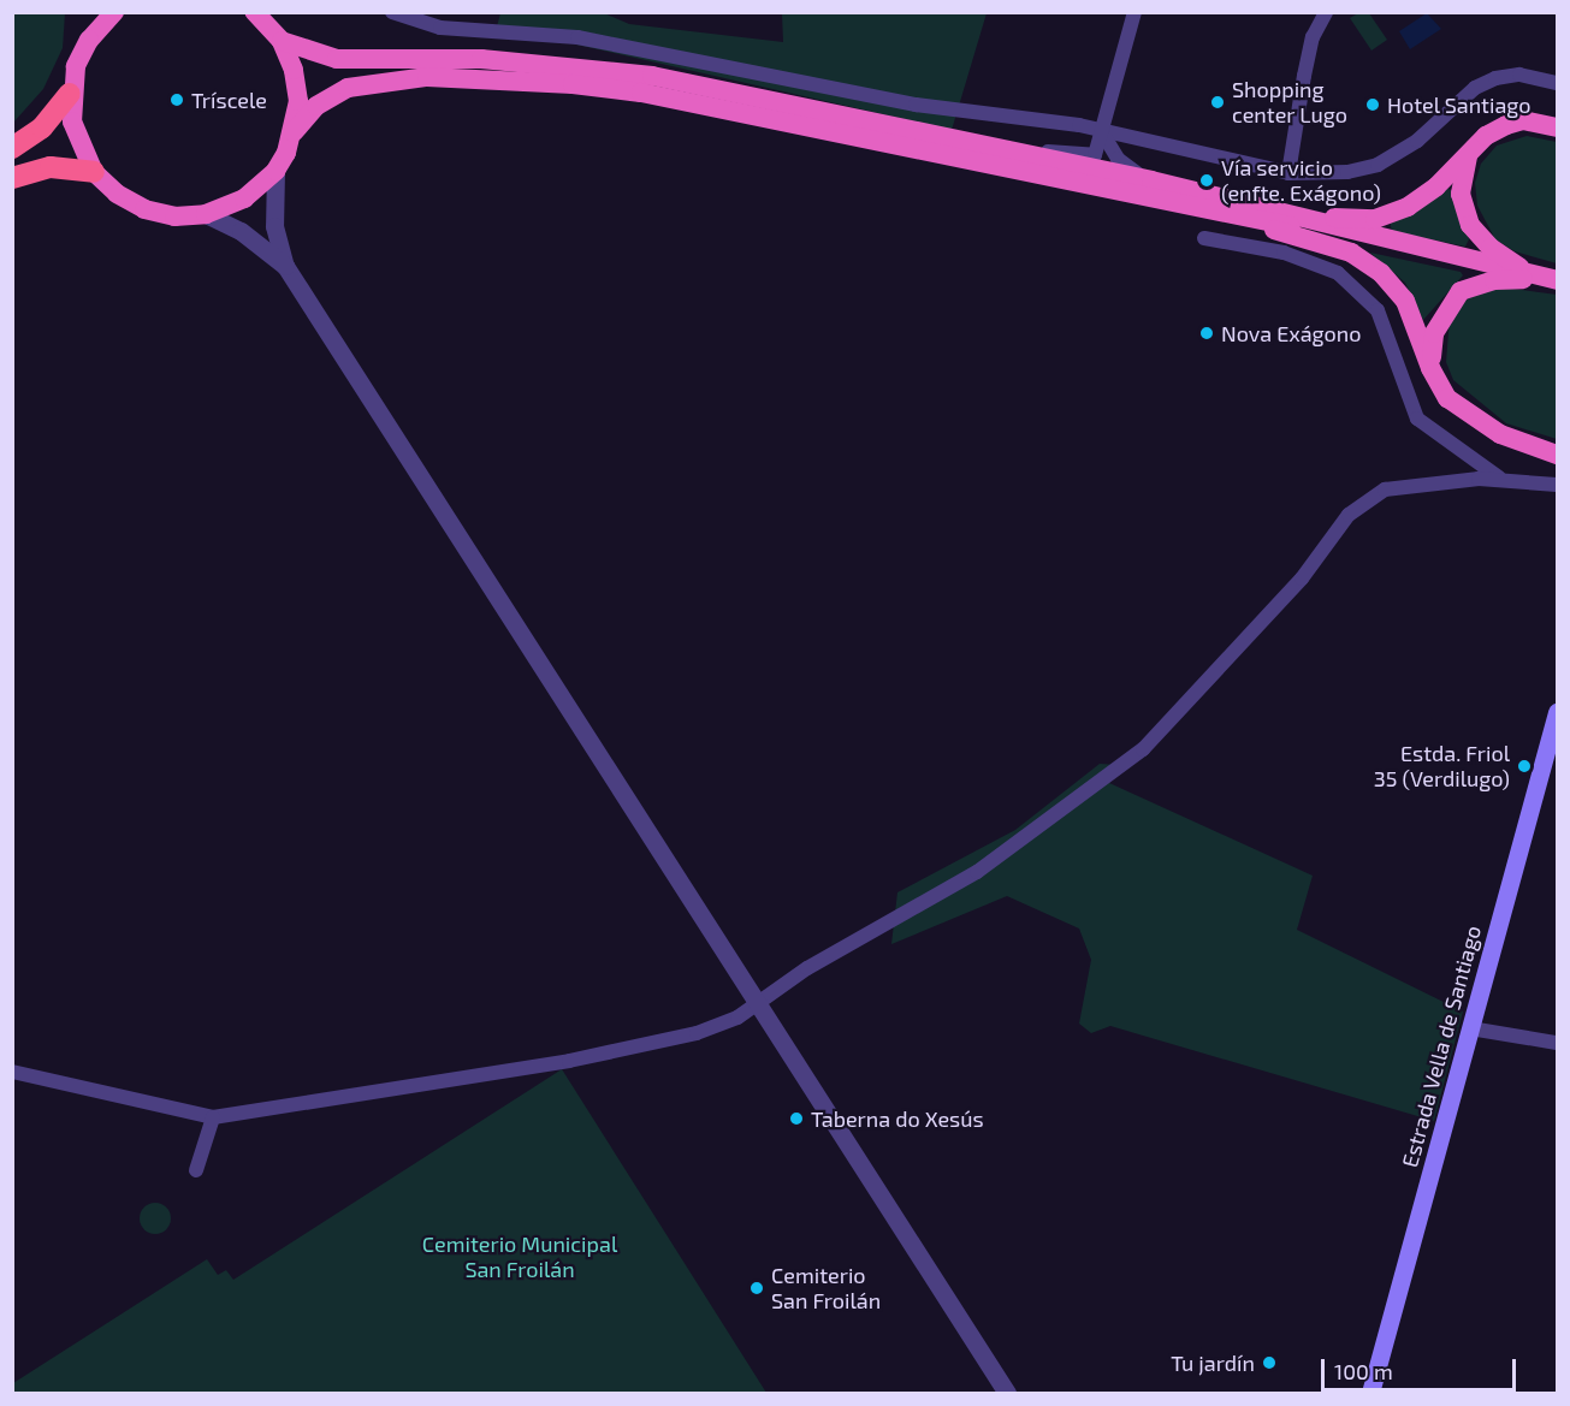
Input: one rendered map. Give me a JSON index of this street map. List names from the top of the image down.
{
  "streets": {
    "main road": ["Estrada Vella de Santiago"]
  },
  "parks": ["Cemiterio Municipal San Froilán"],
  "places": [
    "Tríscele",
    "Shopping center Lugo",
    "Hotel Santiago",
    "Vía servicio (enfte. Exágono)",
    "Nova Exágono",
    "Estda. Friol 35 (Verdilugo)",
    "Taberna do Xesús",
    "Cemiterio San Froilán",
    "Tu jardín"
  ],
  "scale_bar": "100 m"
}
